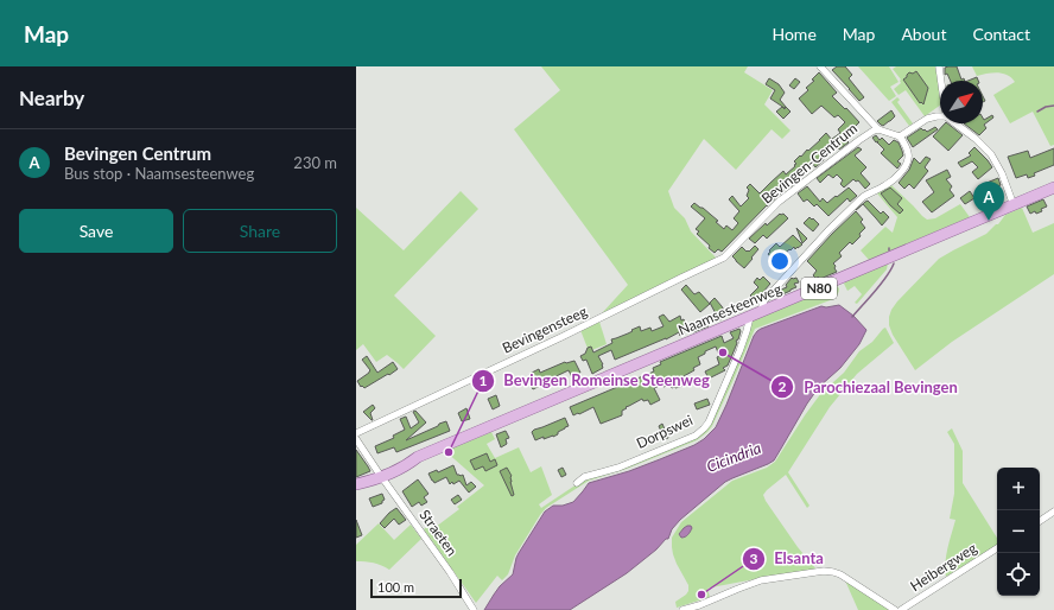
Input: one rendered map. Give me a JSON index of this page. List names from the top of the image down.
{
  "streets": {
    "main road": ["N80", "Naamsesteenweg"],
    "street": [
      "Bevingen-Centrum",
      "Bevingensteeg",
      "Dorpswei",
      "Straeten",
      "Heibergweg"
    ]
  },
  "crossings": [
    ["Bevingen-Centrum", "Bevingensteeg"],
    ["Naamsesteenweg", "Dorpswei"],
    ["Naamsesteenweg", "Straeten"]
  ],
  "water": ["Cicindria"],
  "places": ["Parochiezaal Bevingen", "Bevingen Romeinse Steenweg", "Elsanta"],
  "scale_bar": "100 m",
  "north": "top right",
  "page": {
    "header": "Map",
    "nav": [
      "Home",
      "Map",
      "About",
      "Contact"
    ],
    "heading": "Nearby",
    "list": [
      {
        "mark": "A",
        "name": "Bevingen Centrum",
        "note": "Bus stop · Naamsesteenweg",
        "value": "230 m"
      }
    ],
    "pins": "A",
    "buttons": ["Save", "Share"],
    "map_buttons": ["+", "−"],
    "scale": "100 m"
  }
}
